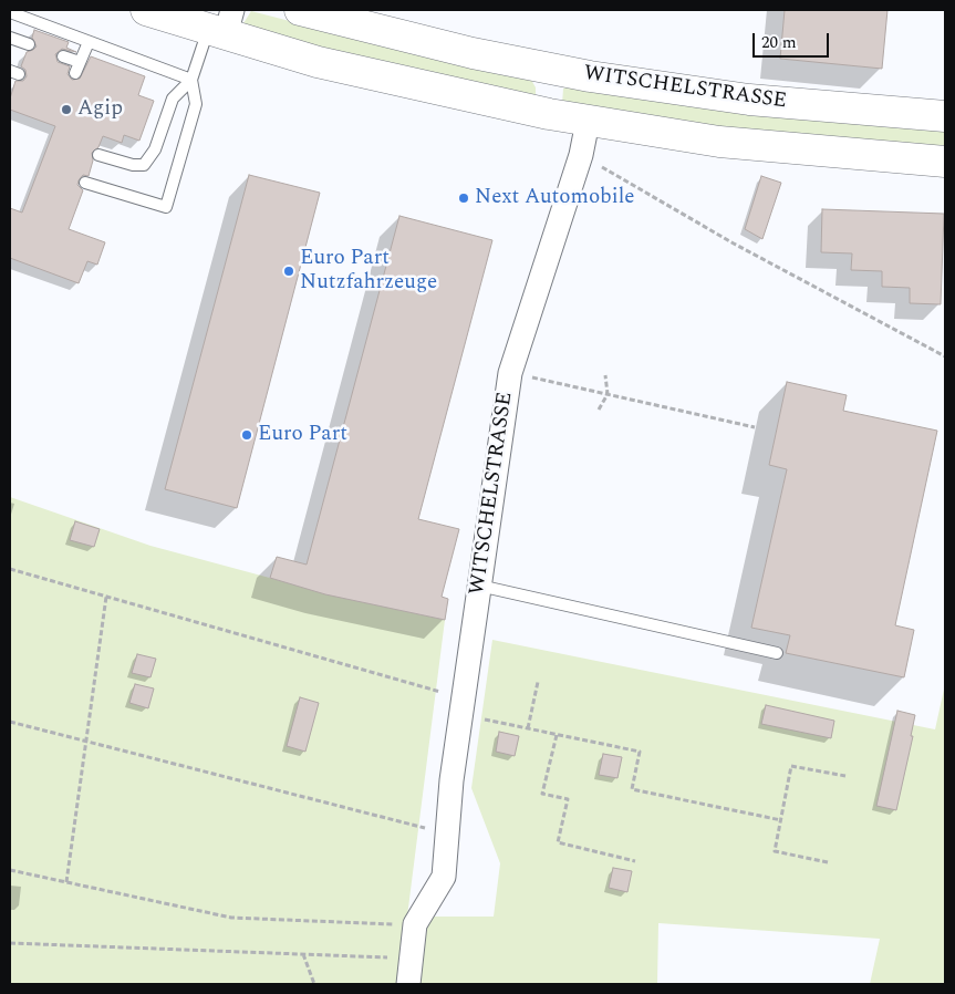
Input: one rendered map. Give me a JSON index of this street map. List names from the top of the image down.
{
  "streets": {
    "street": ["WITSCHELSTRASSE"]
  },
  "places": [
    "Agip",
    "Next Automobile",
    "Euro Part Nutzfahrzeuge",
    "Euro Part"
  ],
  "scale_bar": "20 m"
}
